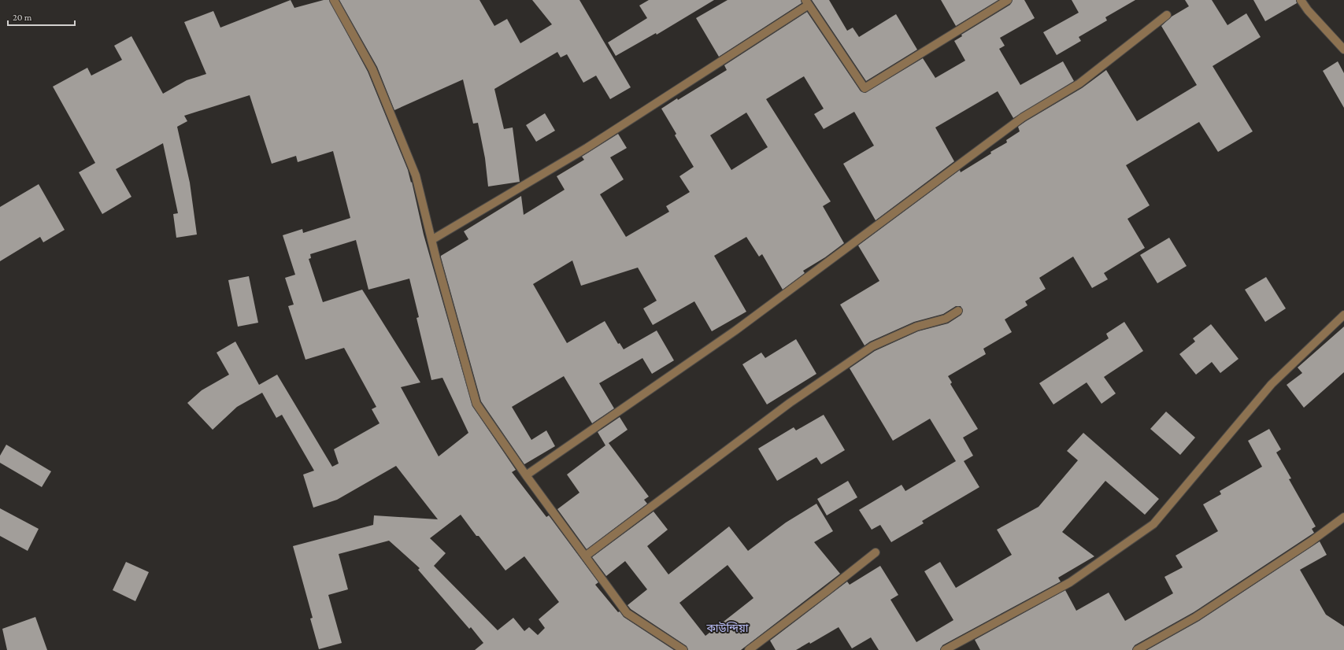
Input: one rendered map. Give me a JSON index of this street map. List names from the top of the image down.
{
  "districts": ["কাউন্দিয়া"],
  "scale_bar": "20 m"
}
